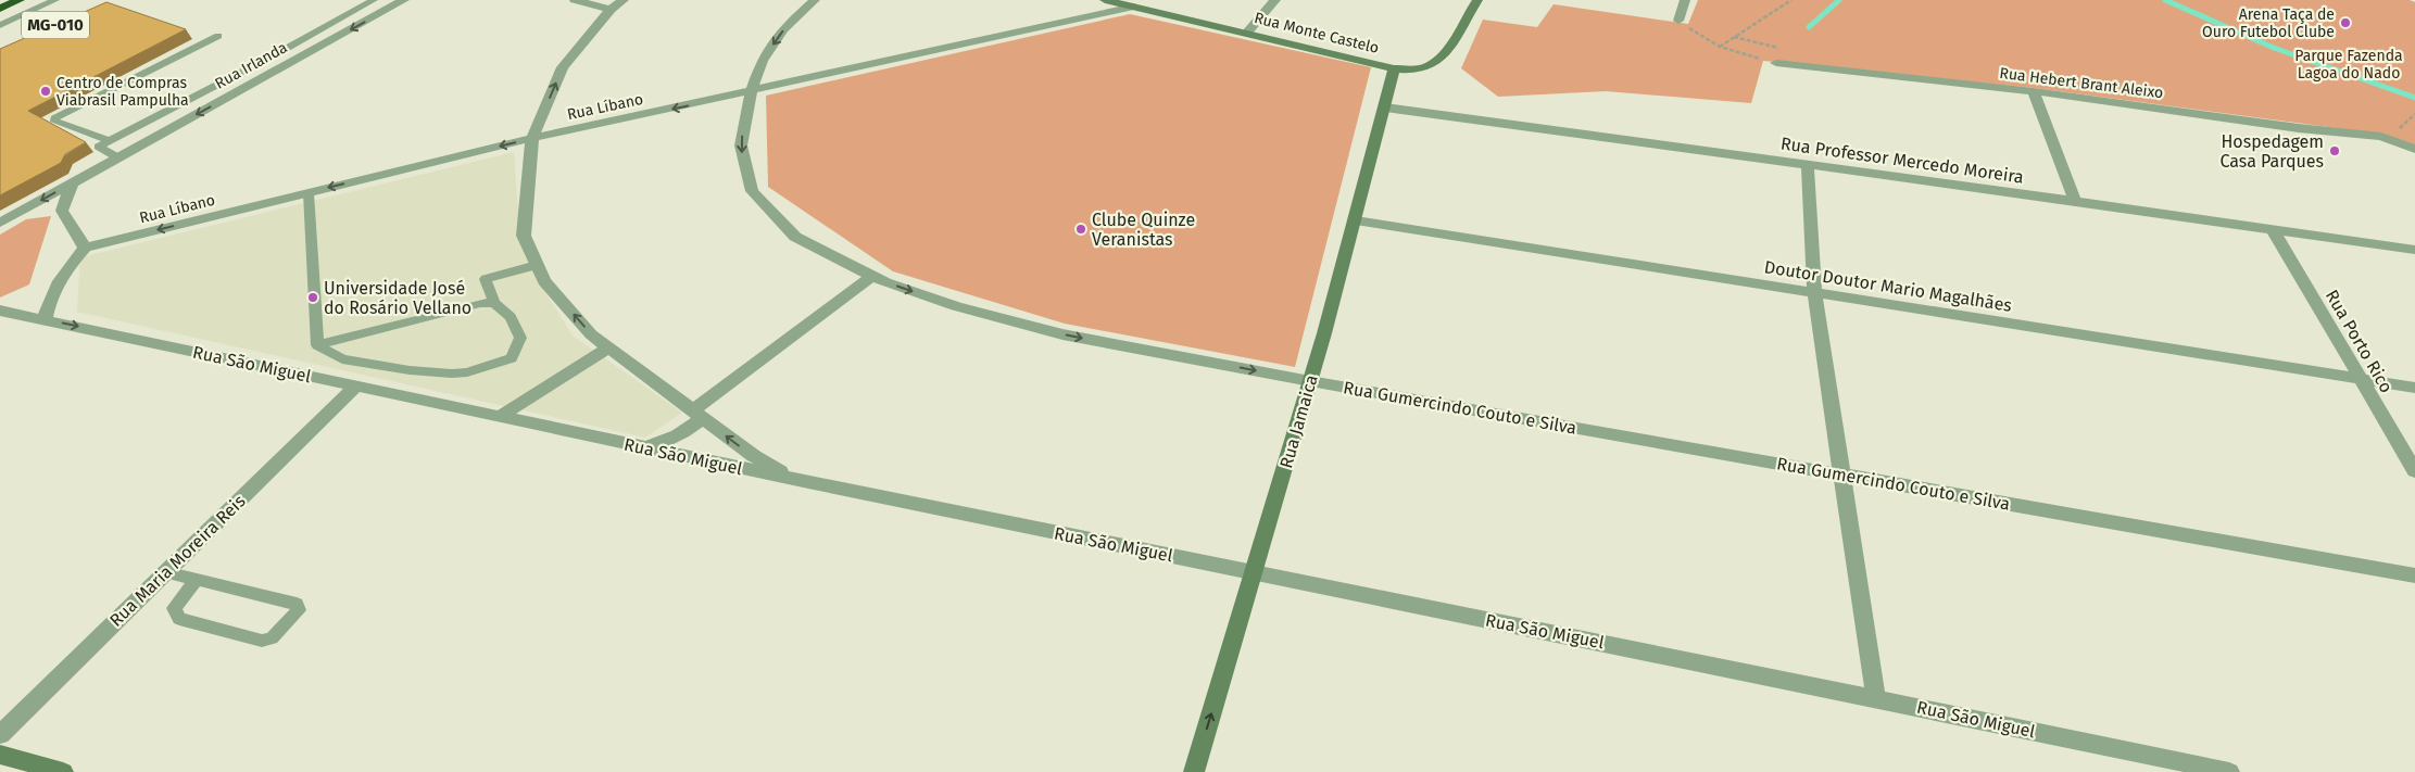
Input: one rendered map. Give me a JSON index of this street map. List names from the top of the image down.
{
  "streets": {
    "highway": ["MG-010"],
    "street": [
      "Rua Monte Castelo",
      "Rua Irlanda",
      "Rua Hebert Brant Aleixo",
      "Rua Líbano",
      "Rua Professor Mercedo Moreira",
      "Doutor Doutor Mario Magalhães",
      "Rua Porto Rico",
      "Rua São Miguel",
      "Rua Gumercindo Couto e Silva",
      "Rua Jamaica",
      "Rua Maria Moreira Reis"
    ]
  },
  "crossings": [
    ["Rua Monte Castelo", "Rua Líbano"],
    ["Rua Monte Castelo", "Rua Jamaica"],
    ["Rua Líbano", "Rua Gumercindo Couto e Silva"],
    ["Rua Professor Mercedo Moreira", "Rua Porto Rico"],
    ["Rua Professor Mercedo Moreira", "Rua Jamaica"],
    ["Doutor Doutor Mario Magalhães", "Rua Porto Rico"],
    ["Doutor Doutor Mario Magalhães", "Rua Jamaica"],
    ["Rua São Miguel", "Rua Jamaica"],
    ["Rua São Miguel", "Rua Maria Moreira Reis"],
    ["Rua Gumercindo Couto e Silva", "Rua Jamaica"]
  ],
  "one_way": ["Rua Irlanda", "Rua Líbano"],
  "parks": ["Parque Fazenda Lagoa do Nado"],
  "places": [
    "Arena Taça de Ouro Futebol Clube",
    "Centro de Compras Viabrasil Pampulha",
    "Hospedagem Casa Parques",
    "Clube Quinze Veranistas",
    "Universidade José do Rosário Vellano"
  ]
}
